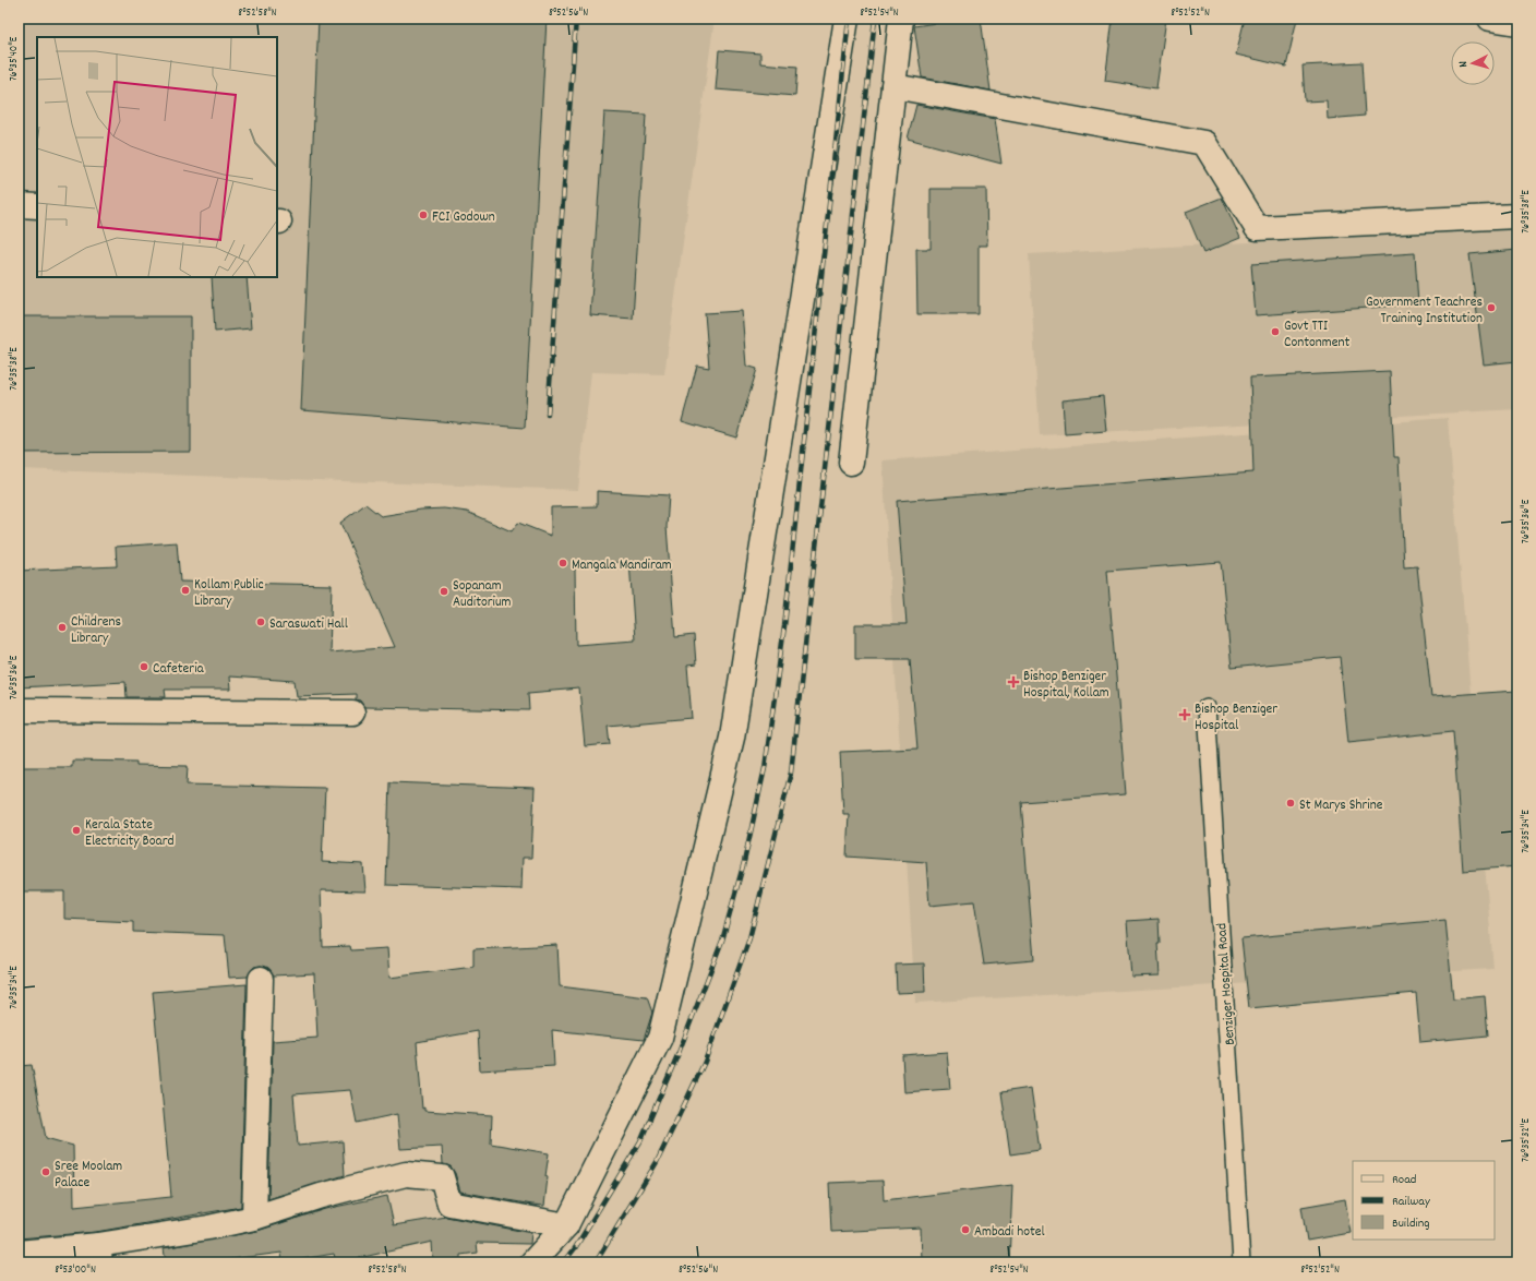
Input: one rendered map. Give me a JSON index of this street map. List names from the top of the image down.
{
  "streets": {
    "lane": ["Benziger Hospital Road"]
  },
  "places": {
    "other": [
      "FCI Godown",
      "Government Teachres Training Institution",
      "Govt TTI Contonment",
      "Mangala Mandiram",
      "Kollam Public Library",
      "Sopanam Auditorium",
      "Saraswati Hall",
      "Childrens Library",
      "Cafeteria",
      "St Marys Shrine",
      "Kerala State Electricity Board",
      "Sree Moolam Palace",
      "Ambadi hotel"
    ],
    "health": ["Bishop Benziger Hospital, Kollam", "Bishop Benziger Hospital"]
  },
  "legend": ["Road", "Railway", "Building"],
  "north": "left",
  "coordinates": [
    "8°52'58\"N",
    "8°52'56\"N",
    "8°52'54\"N",
    "8°52'52\"N",
    "76°35'40\"E",
    "76°35'38\"E",
    "76°35'36\"E",
    "76°35'34\"E",
    "76°35'32\"E",
    "8°53'00\"N"
  ]
}
